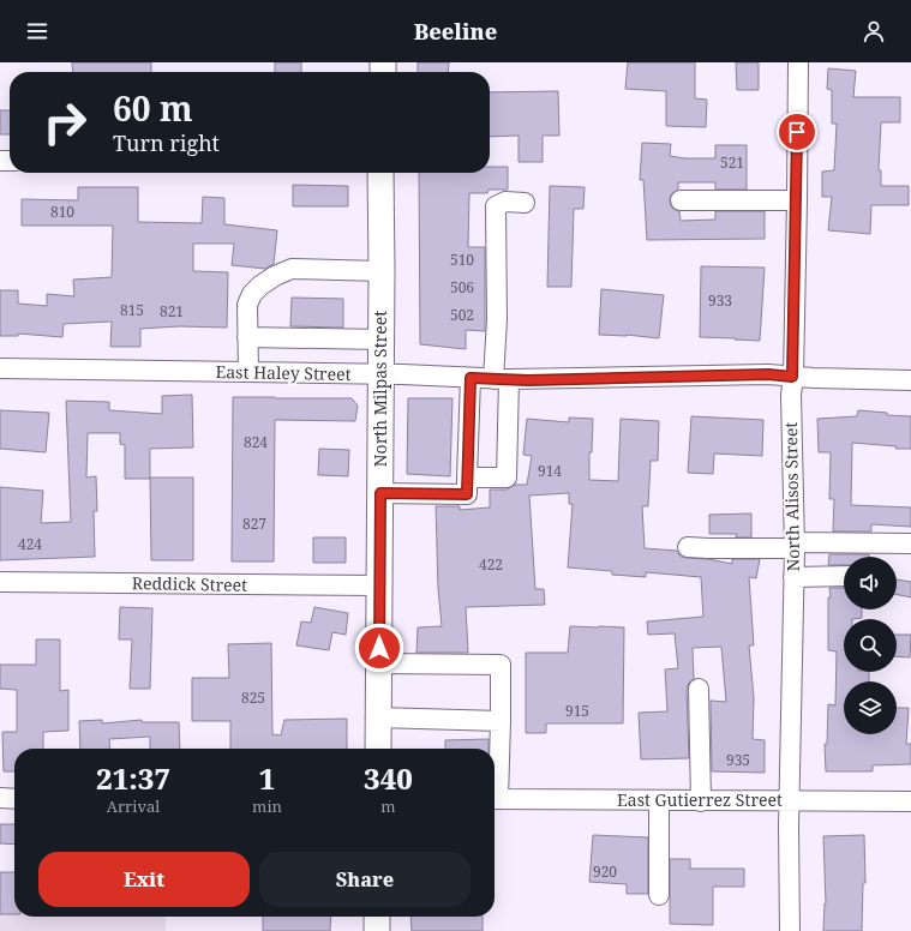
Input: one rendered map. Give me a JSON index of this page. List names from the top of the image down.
{
  "streets": {
    "main road": ["North Milpas Street"],
    "street": [
      "East Haley Street",
      "North Alisos Street",
      "Reddick Street",
      "East Gutierrez Street"
    ]
  },
  "crossings": [
    ["East Haley Street", "North Milpas Street"],
    ["East Haley Street", "North Alisos Street"],
    ["North Milpas Street", "Reddick Street"],
    ["North Alisos Street", "East Gutierrez Street"]
  ],
  "house_numbers": [
    "521",
    "810",
    "510",
    "506",
    "933",
    "815",
    "821",
    "502",
    "824",
    "914",
    "827",
    "424",
    "422",
    "825",
    "915",
    "935",
    "920"
  ],
  "page": {
    "header": "Beeline",
    "turn": ["60 m", "Turn right"],
    "eta": [
      "21:37",
      "Arrival",
      "1",
      "min",
      "340",
      "m"
    ],
    "buttons": ["Exit", "Share"]
  }
}
